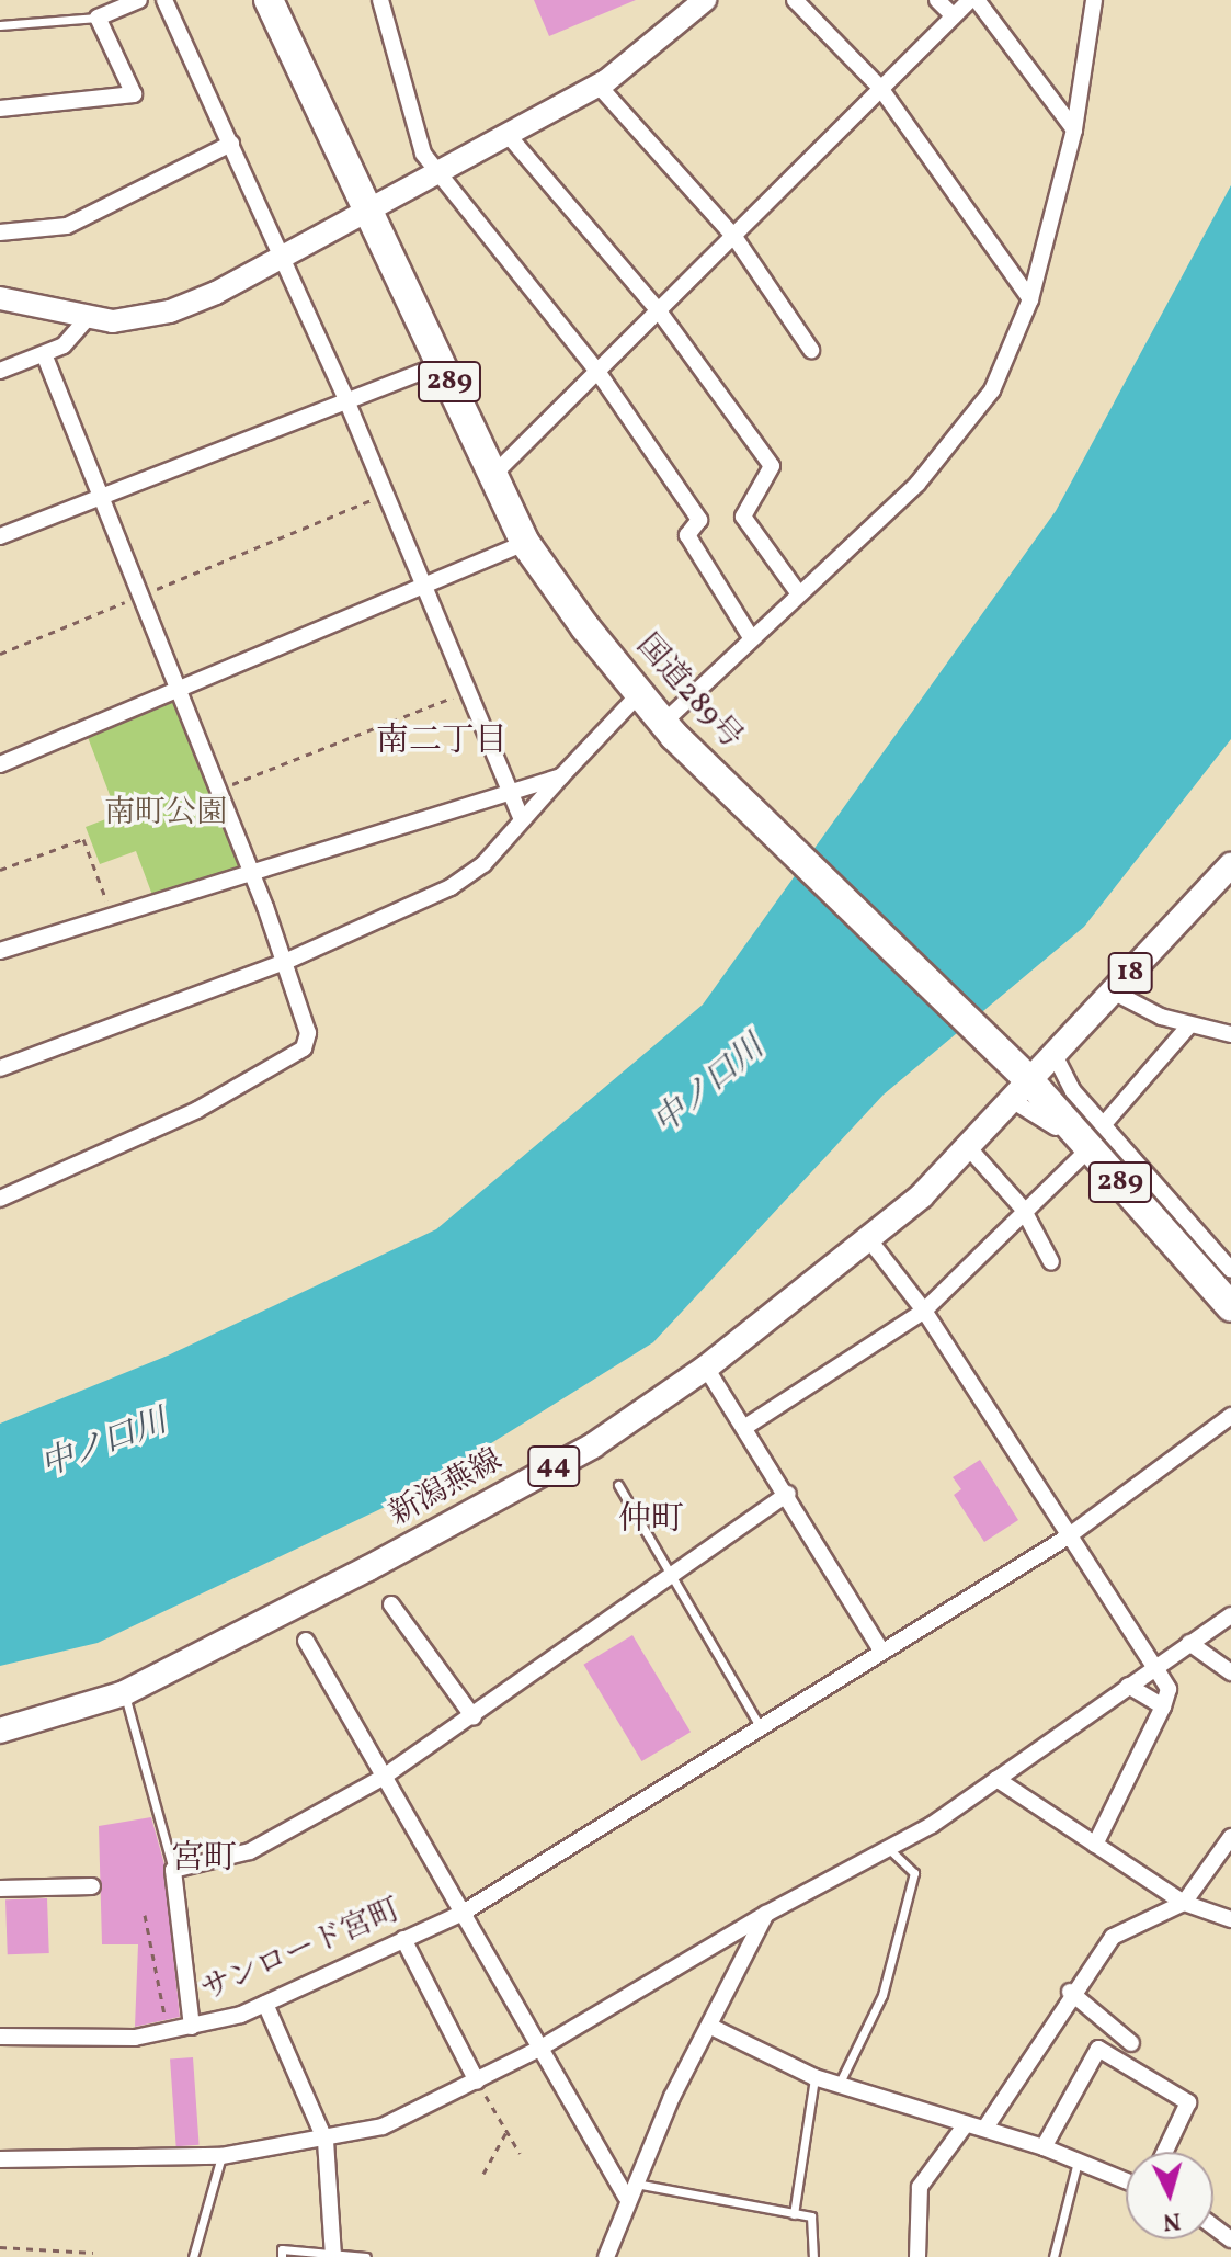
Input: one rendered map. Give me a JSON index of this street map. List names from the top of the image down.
{
  "streets": {
    "highway": ["289", "国道289号"],
    "main road": ["18", "44", "新潟燕線"],
    "street": ["サンロード宮町"]
  },
  "crossings": [
    ["国道289号", "18"],
    ["国道289号", "新潟燕線"],
    ["18", "新潟燕線"]
  ],
  "districts": ["南二丁目", "仲町", "宮町"],
  "water": ["中ノ口川"],
  "parks": ["南町公園"],
  "north": "bottom"
}
